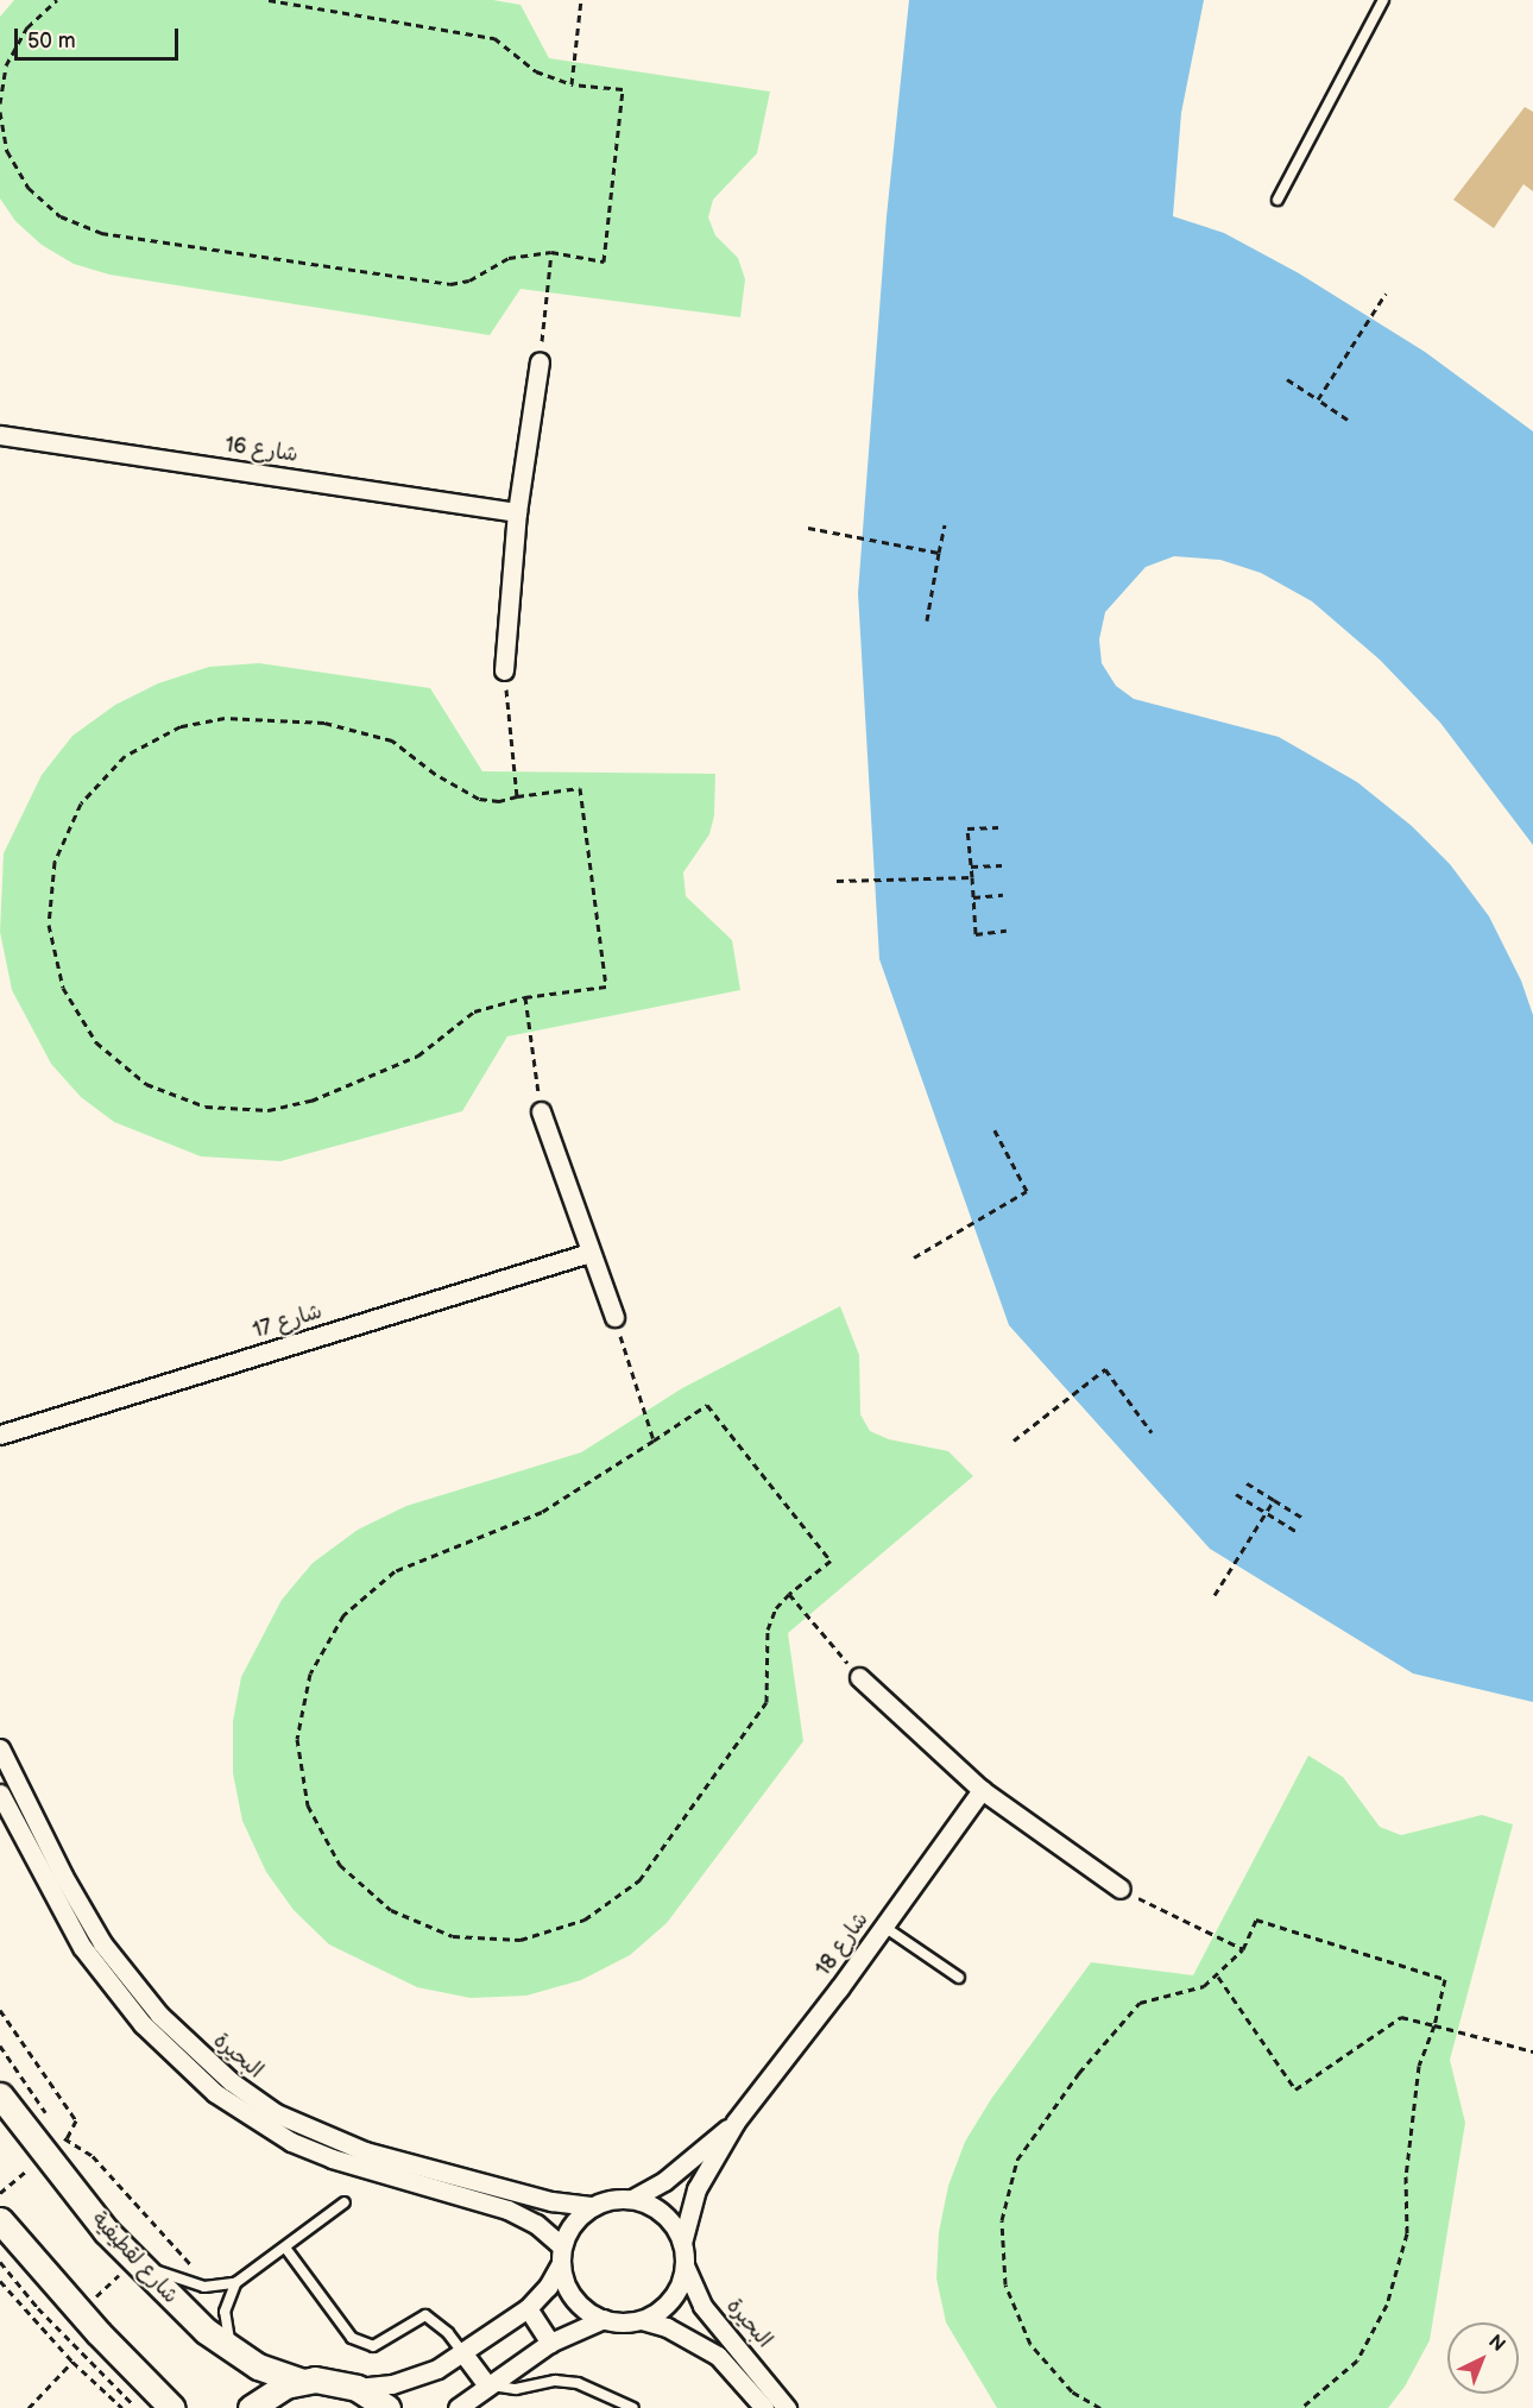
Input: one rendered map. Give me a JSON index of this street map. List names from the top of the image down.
{
  "streets": {
    "street": [
      "شارع 16",
      "شارع 17",
      "شارع 18",
      "البحيرة",
      "شارع لقطيفية"
    ]
  },
  "crossings": [
    ["شارع 18", "البحيرة"]
  ],
  "scale_bar": "50 m",
  "north": "top right"
}
